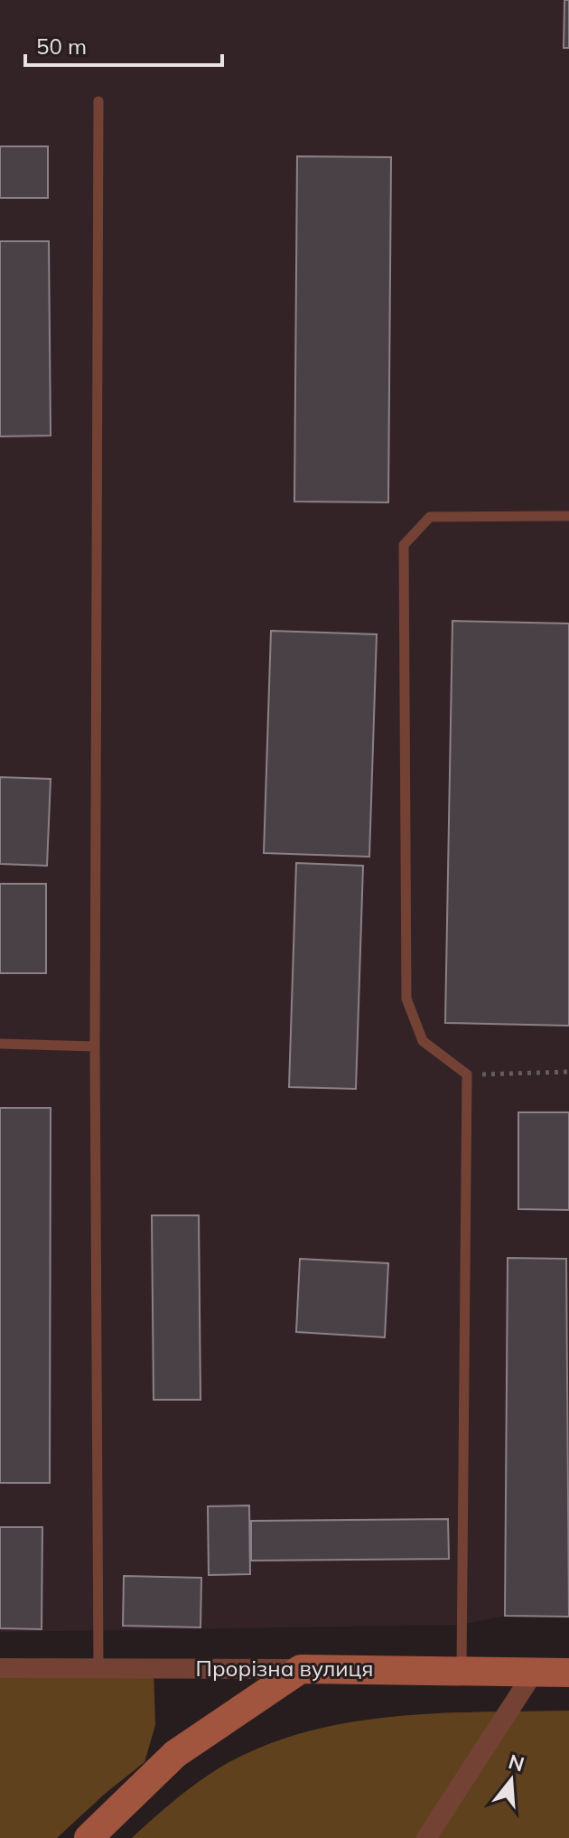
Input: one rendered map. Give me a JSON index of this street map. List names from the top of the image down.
{
  "streets": {
    "street": ["Прорізна вулиця"]
  },
  "scale_bar": "50 m",
  "north": "top"
}
